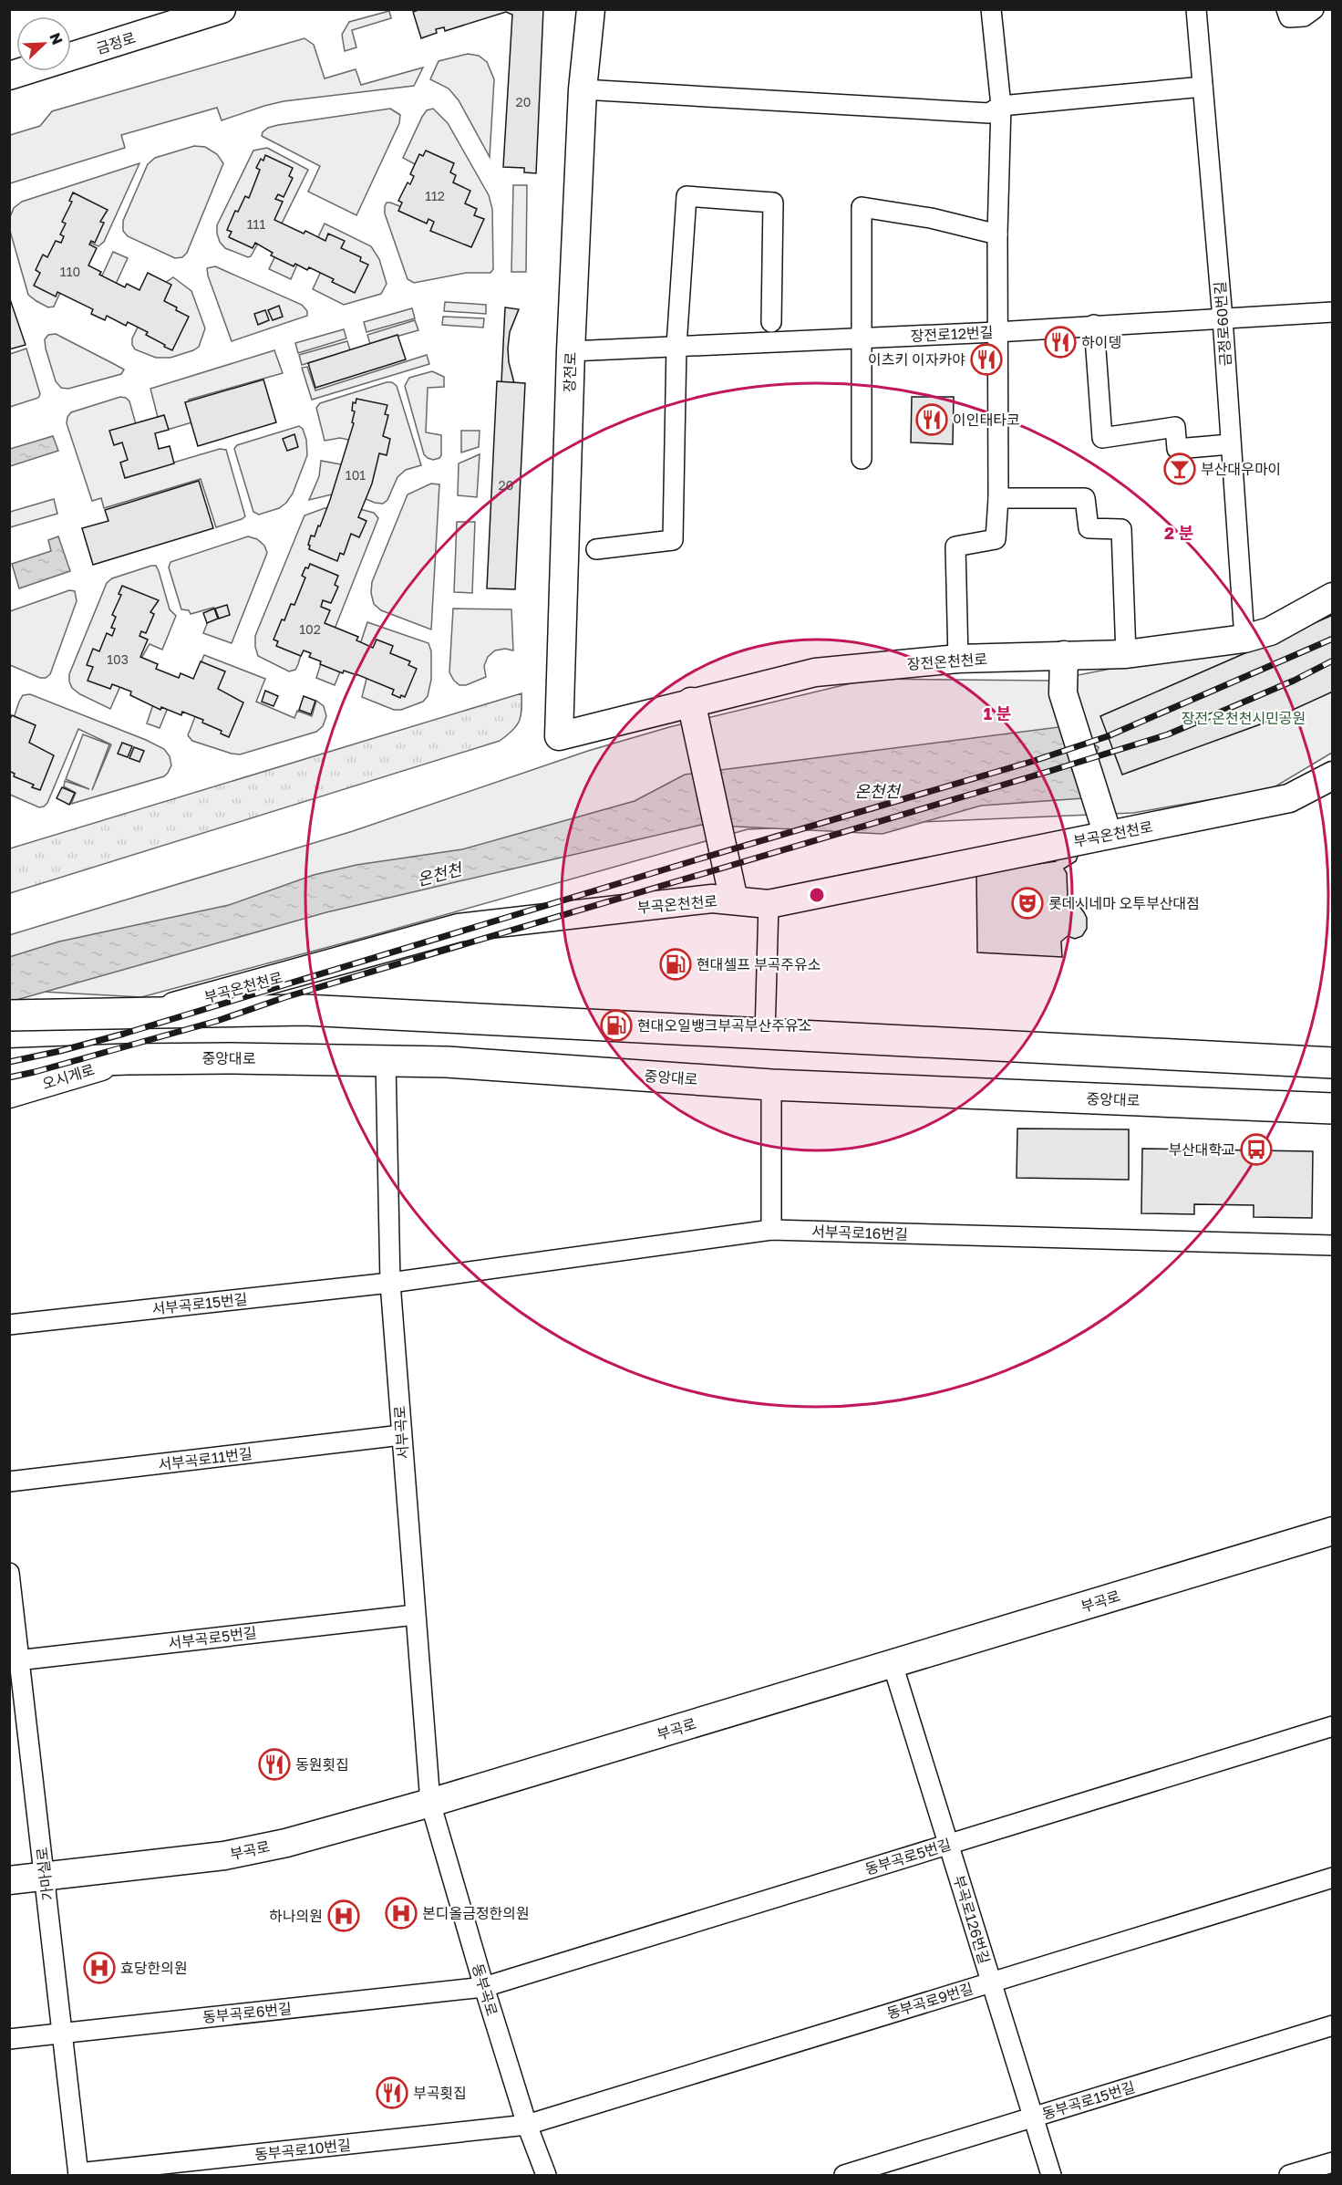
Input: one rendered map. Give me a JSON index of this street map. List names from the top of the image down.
{
  "streets": {
    "main road": [
      "금정로",
      "장전로",
      "장전온천천로",
      "부곡온천천로",
      "중앙대로",
      "오시게로",
      "부곡로"
    ],
    "street": [
      "금정로60번길",
      "장전로12번길",
      "서부곡로16번길",
      "서부곡로15번길",
      "서부곡로",
      "서부곡로11번길",
      "서부곡로5번길",
      "동부곡로5번길",
      "가마실로",
      "부곡로126번길",
      "동부곡로",
      "동부곡로9번길",
      "동부곡로6번길",
      "동부곡로15번길",
      "동부곡로10번길"
    ]
  },
  "crossings": [
    ["금정로60번길", "장전로12번길"],
    ["금정로60번길", "장전온천천로"],
    ["장전로12번길", "장전로"],
    ["장전로", "장전온천천로"],
    ["중앙대로", "오시게로"],
    ["중앙대로", "서부곡로"],
    ["서부곡로16번길", "서부곡로15번길"],
    ["서부곡로16번길", "서부곡로"],
    ["서부곡로15번길", "서부곡로"],
    ["서부곡로", "서부곡로11번길"],
    ["서부곡로", "부곡로"],
    ["서부곡로", "서부곡로5번길"],
    ["서부곡로", "동부곡로"],
    ["부곡로", "가마실로"],
    ["부곡로", "부곡로126번길"],
    ["부곡로", "동부곡로"],
    ["서부곡로5번길", "가마실로"],
    ["동부곡로5번길", "부곡로126번길"],
    ["동부곡로5번길", "동부곡로"],
    ["동부곡로5번길", "동부곡로6번길"],
    ["가마실로", "동부곡로6번길"],
    ["가마실로", "동부곡로10번길"],
    ["부곡로126번길", "동부곡로9번길"],
    ["부곡로126번길", "동부곡로15번길"],
    ["동부곡로", "동부곡로9번길"],
    ["동부곡로", "동부곡로6번길"],
    ["동부곡로", "동부곡로10번길"],
    ["동부곡로9번길", "동부곡로10번길"]
  ],
  "water": ["온천천"],
  "parks": ["장전 온천천시민공원"],
  "places": {
    "restaurant": [
      "하이뎅",
      "이츠키 이자카야",
      "이인태타코",
      "동원횟집",
      "부곡횟집"
    ],
    "bar": ["부산대우마이"],
    "theatre": ["롯데시네마 오투부산대점"],
    "fuel station": ["현대셀프 부곡주유소", "현대오일뱅크부곡부산주유소"],
    "bus stop": ["부산대학교"],
    "hospital": ["본디올금정한의원", "하나의원", "효당한의원"]
  },
  "house_numbers": [
    "20",
    "112",
    "111",
    "110",
    "101",
    "20",
    "102",
    "103"
  ],
  "north": "top right",
  "rings": ["2 분", "1 분"]
}
